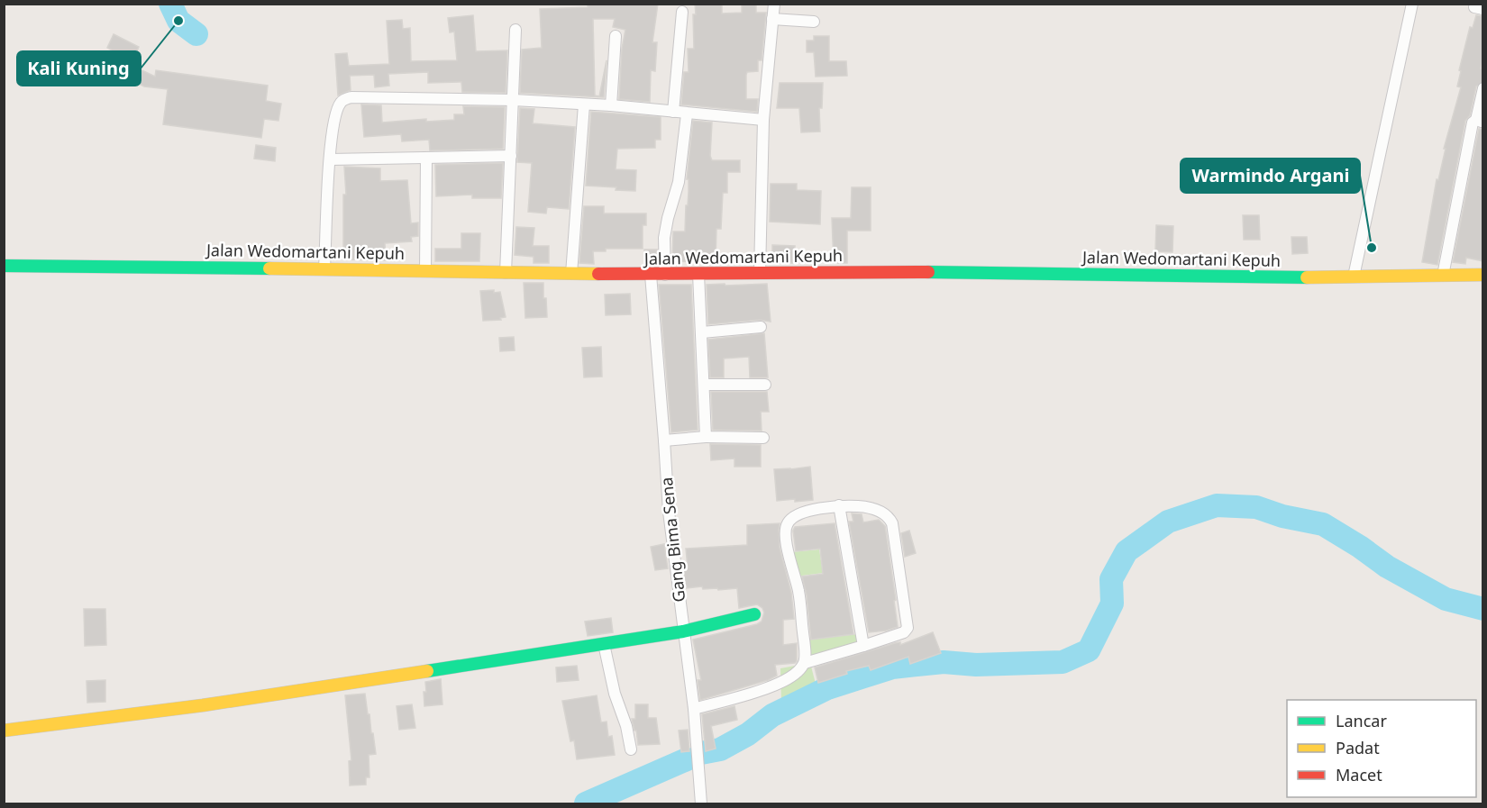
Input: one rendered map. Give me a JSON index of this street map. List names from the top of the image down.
{
  "streets": {
    "street": ["Jalan Wedomartani Kepuh", "Gang Bima Sena"]
  },
  "crossings": [
    ["Jalan Wedomartani Kepuh", "Gang Bima Sena"]
  ],
  "places": ["Kali Kuning", "Warmindo Argani"],
  "legend": ["Lancar", "Padat", "Macet"]
}
